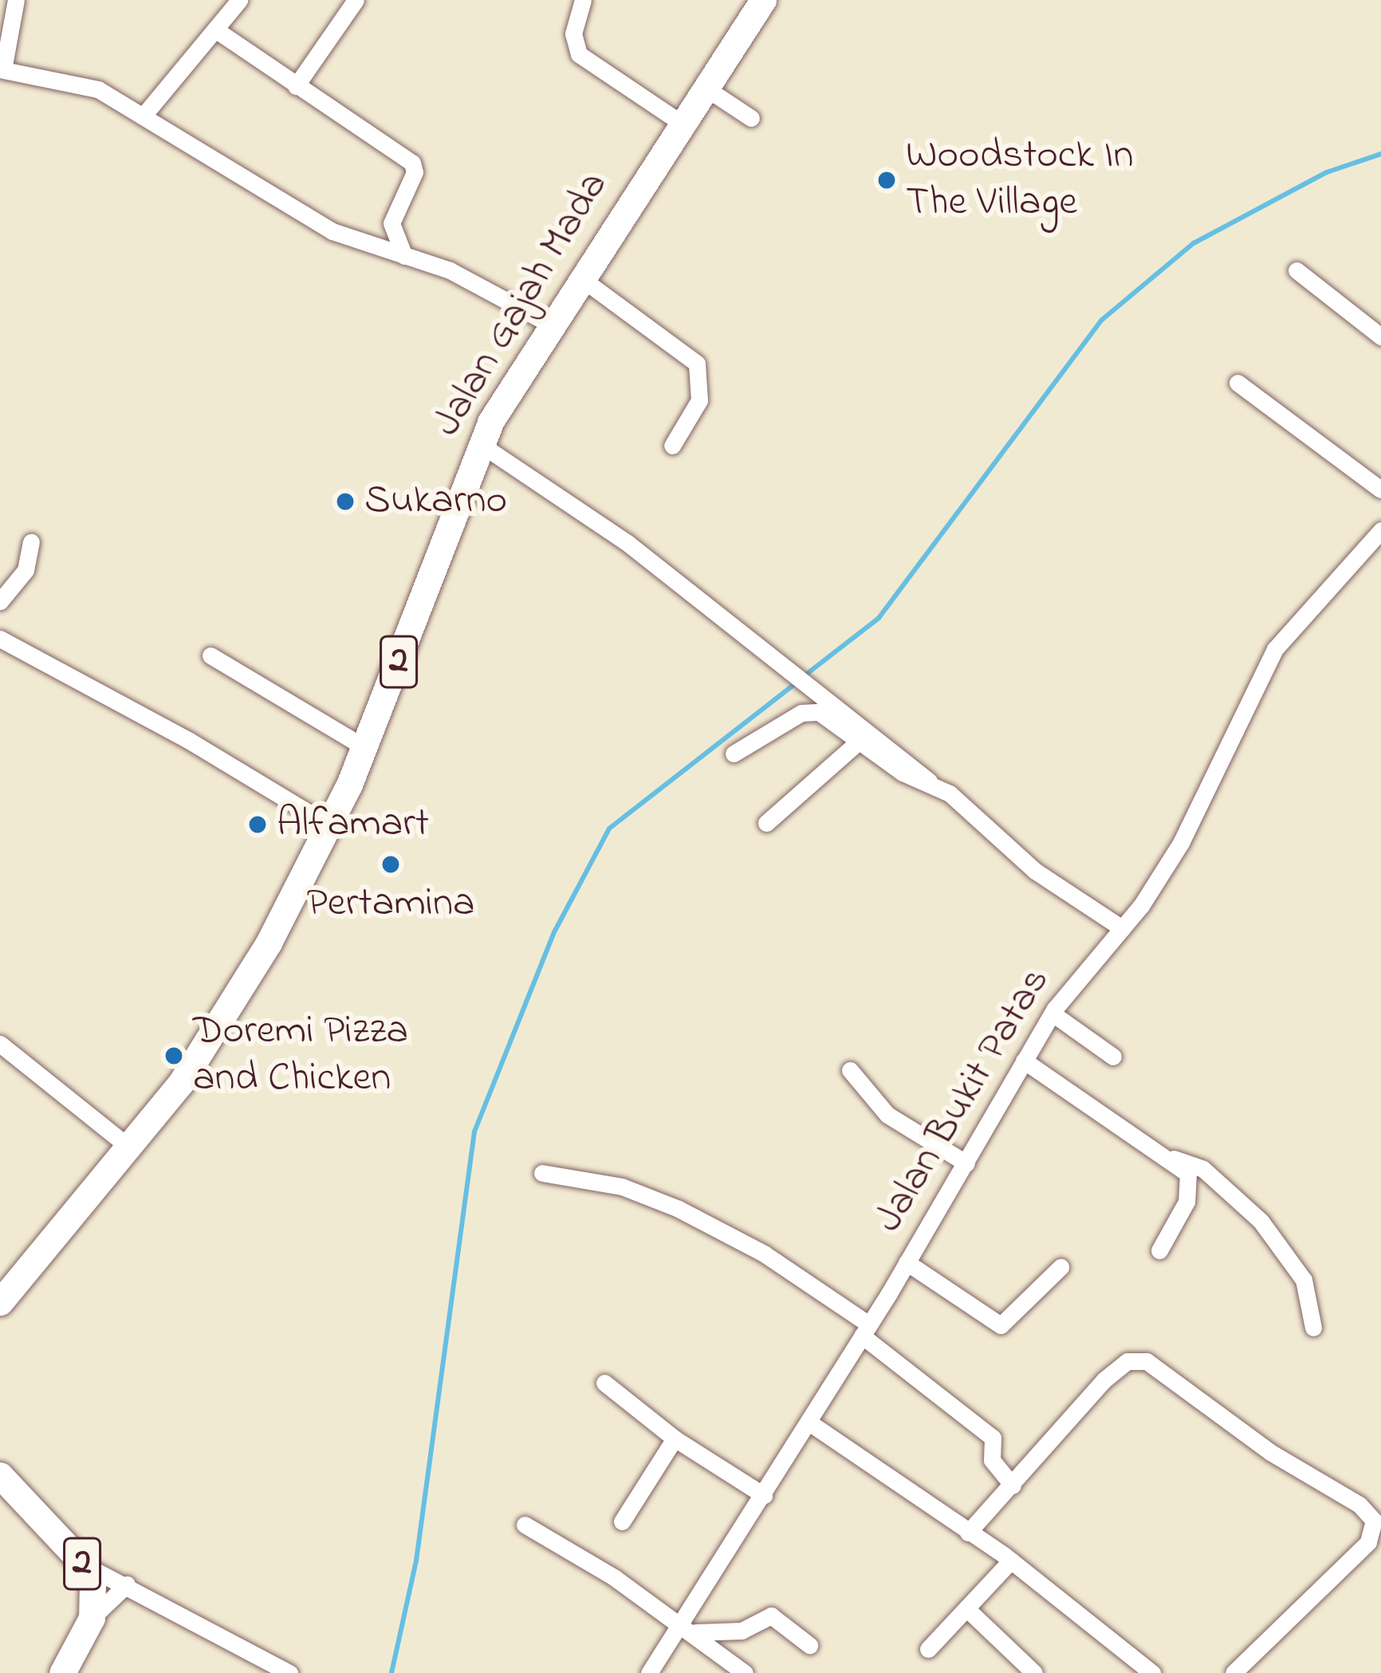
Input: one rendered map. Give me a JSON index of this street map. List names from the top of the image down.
{
  "streets": {
    "highway": ["Jalan Gajah Mada", "2"],
    "street": ["Jalan Bukit Patas"]
  },
  "places": [
    "Woodstock In The Village",
    "Sukarno",
    "Alfamart",
    "Pertamina",
    "Doremi Pizza and Chicken"
  ]
}
